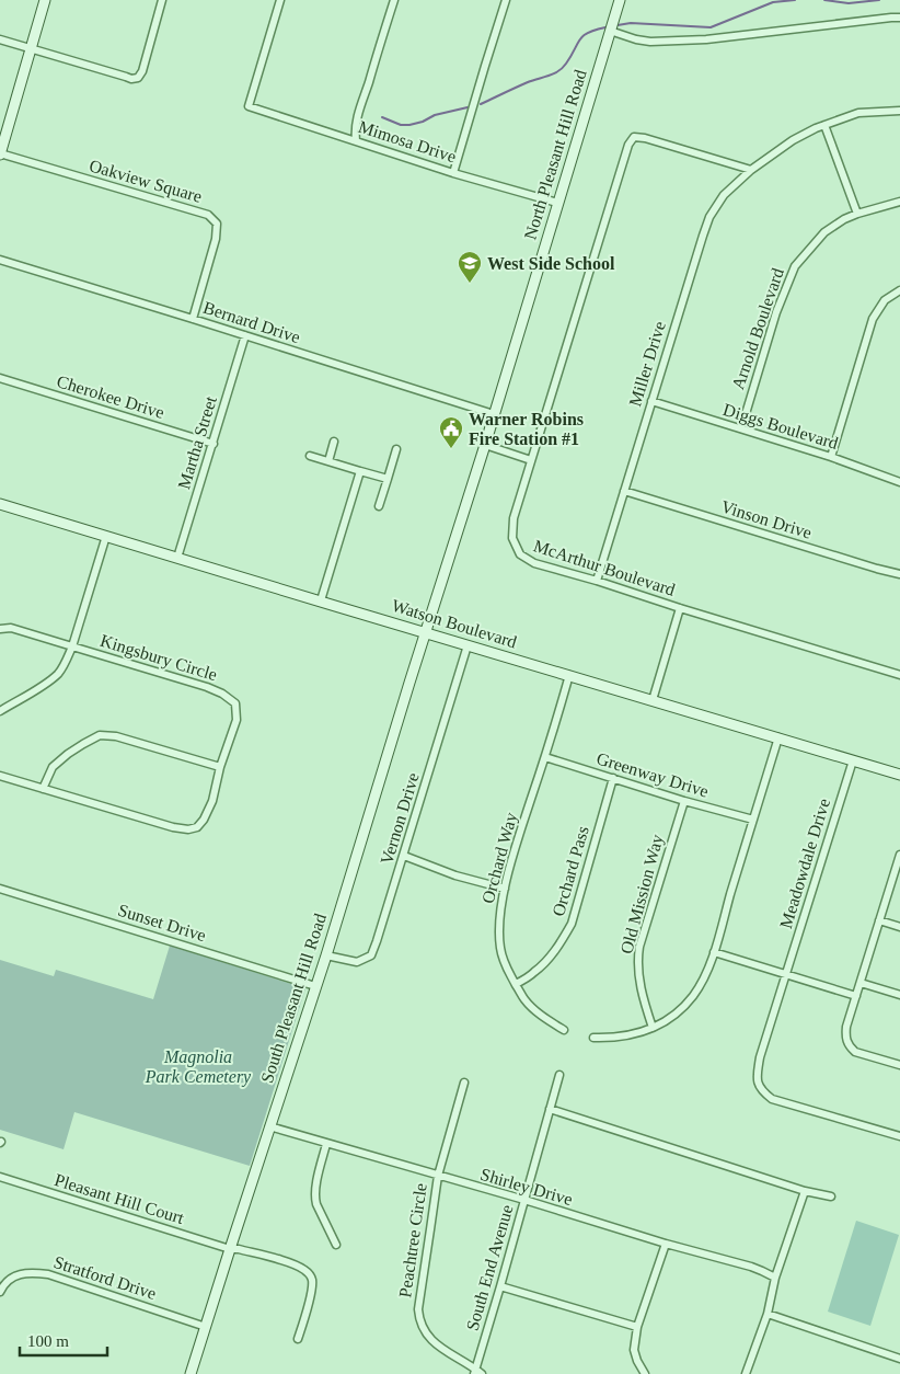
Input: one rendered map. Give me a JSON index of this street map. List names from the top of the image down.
{
  "streets": {
    "street": [
      "Mimosa Drive",
      "North Pleasant Hill Road",
      "Oakview Square",
      "Bernard Drive",
      "Arnold Boulevard",
      "Miller Drive",
      "Cherokee Drive",
      "Diggs Boulevard",
      "Martha Street",
      "Vinson Drive",
      "McArthur Boulevard",
      "Watson Boulevard",
      "Kingsbury Circle",
      "Greenway Drive",
      "Vernon Drive",
      "Orchard Way",
      "Meadowdale Drive",
      "Orchard Pass",
      "Old Mission Way",
      "Sunset Drive",
      "South Pleasant Hill Road",
      "Shirley Drive",
      "Pleasant Hill Court",
      "Peachtree Circle",
      "South End Avenue",
      "Stratford Drive"
    ]
  },
  "crossings": [
    ["Mimosa Drive", "North Pleasant Hill Road"],
    ["North Pleasant Hill Road", "Bernard Drive"],
    ["North Pleasant Hill Road", "Watson Boulevard"],
    ["North Pleasant Hill Road", "South Pleasant Hill Road"],
    ["Oakview Square", "Bernard Drive"],
    ["Bernard Drive", "Martha Street"],
    ["Arnold Boulevard", "Diggs Boulevard"],
    ["Miller Drive", "Diggs Boulevard"],
    ["Miller Drive", "Vinson Drive"],
    ["Miller Drive", "McArthur Boulevard"],
    ["Cherokee Drive", "Martha Street"],
    ["Martha Street", "Watson Boulevard"],
    ["Watson Boulevard", "Vernon Drive"],
    ["Watson Boulevard", "Orchard Way"],
    ["Watson Boulevard", "Meadowdale Drive"],
    ["Watson Boulevard", "South Pleasant Hill Road"],
    ["Greenway Drive", "Orchard Way"],
    ["Greenway Drive", "Orchard Pass"],
    ["Greenway Drive", "Old Mission Way"],
    ["Vernon Drive", "South Pleasant Hill Road"],
    ["Orchard Way", "Orchard Pass"],
    ["Sunset Drive", "South Pleasant Hill Road"],
    ["South Pleasant Hill Road", "Shirley Drive"],
    ["South Pleasant Hill Road", "Pleasant Hill Court"],
    ["South Pleasant Hill Road", "Stratford Drive"],
    ["Shirley Drive", "Peachtree Circle"],
    ["Shirley Drive", "South End Avenue"],
    ["Peachtree Circle", "South End Avenue"]
  ],
  "parks": ["Magnolia Park Cemetery"],
  "places": {
    "school or university": ["West Side School"],
    "public building": ["Warner Robins Fire Station #1"]
  },
  "scale_bar": "100 m"
}
